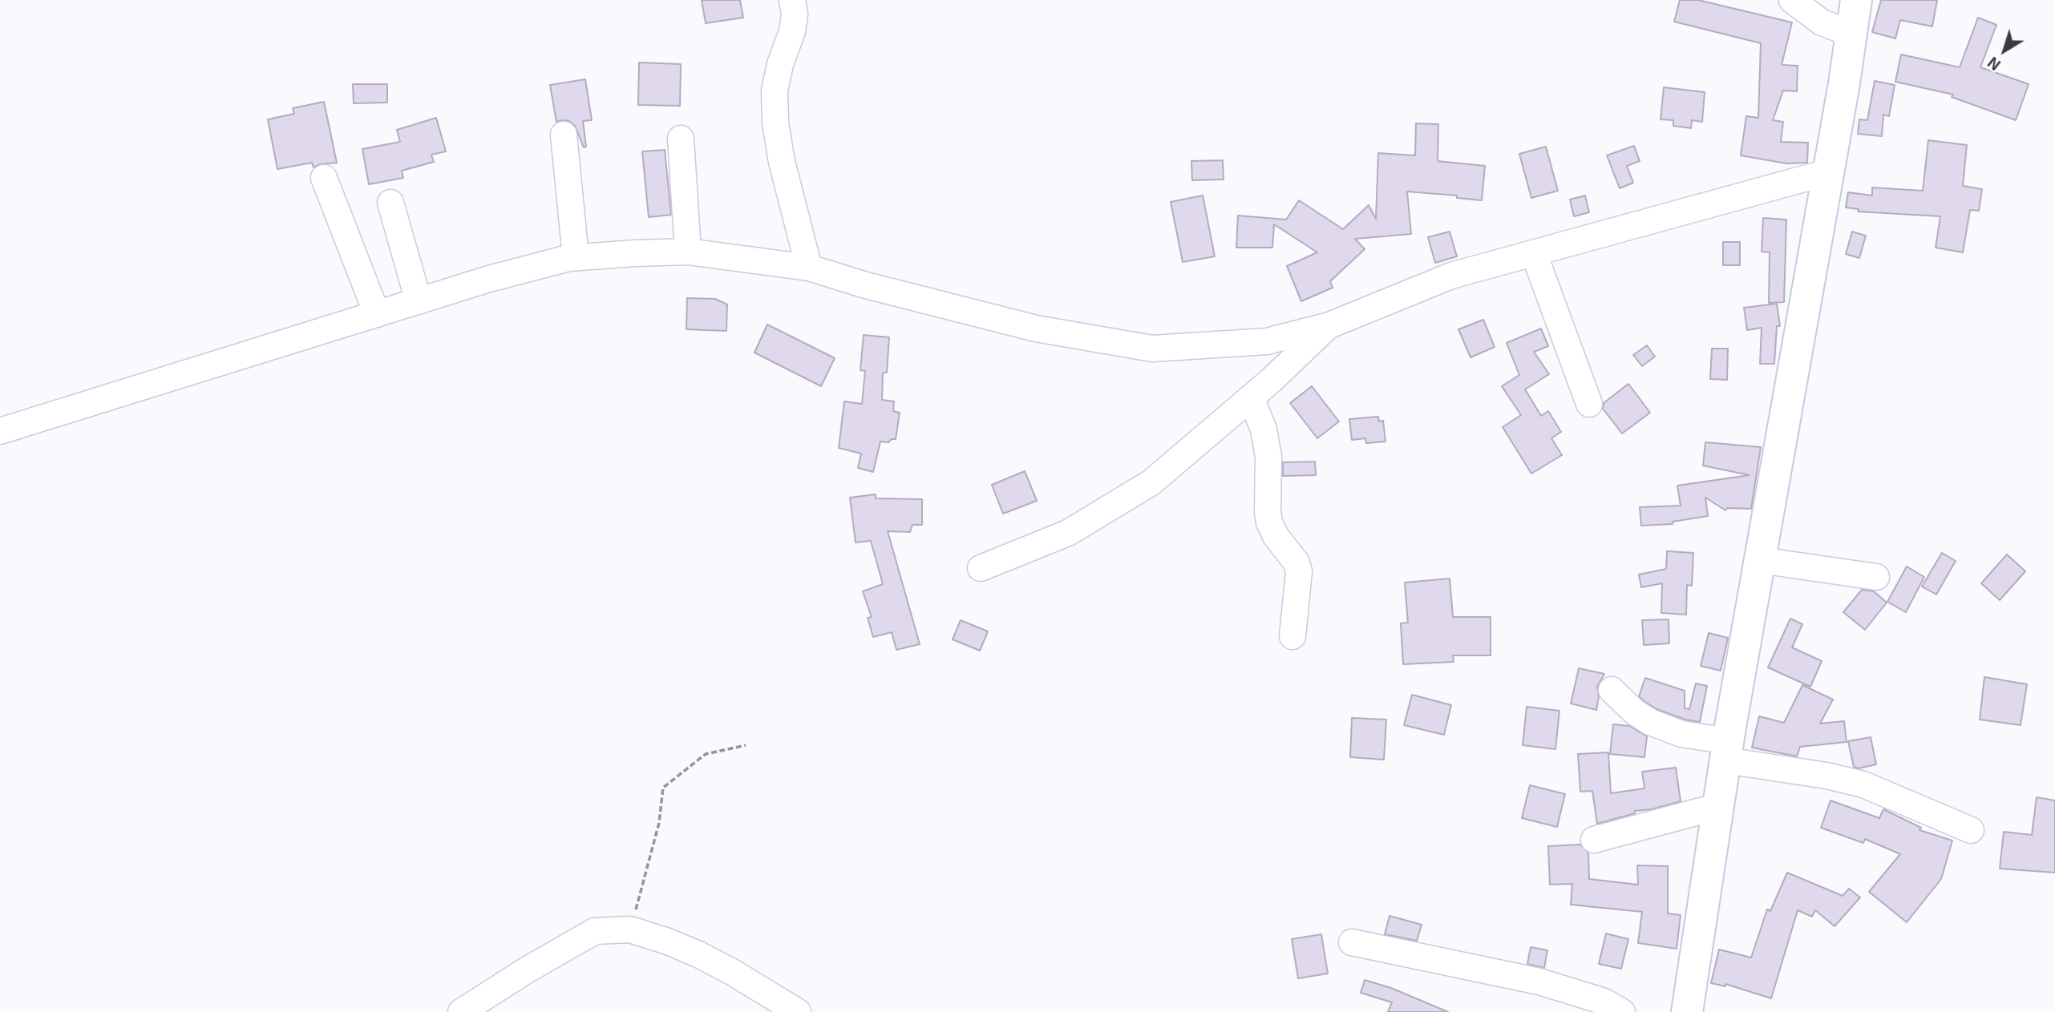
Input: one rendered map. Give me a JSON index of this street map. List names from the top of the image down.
{
  "north": "bottom left"
}
